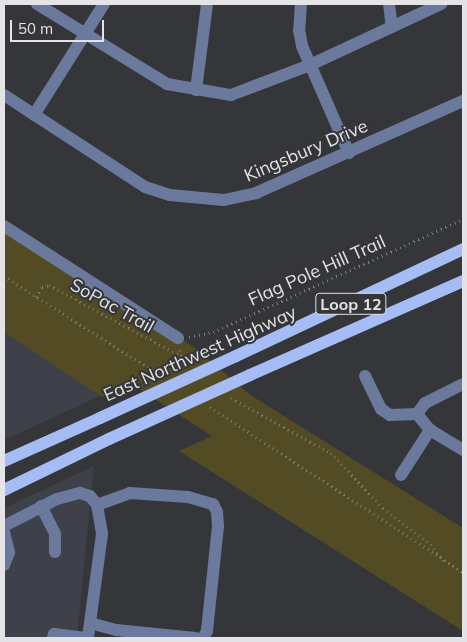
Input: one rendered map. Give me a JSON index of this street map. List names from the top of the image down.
{
  "streets": {
    "main road": ["Loop 12", "East Northwest Highway"],
    "street": ["Kingsbury Drive"],
    "path": ["Flag Pole Hill Trail", "SoPac Trail"]
  },
  "scale_bar": "50 m"
}
